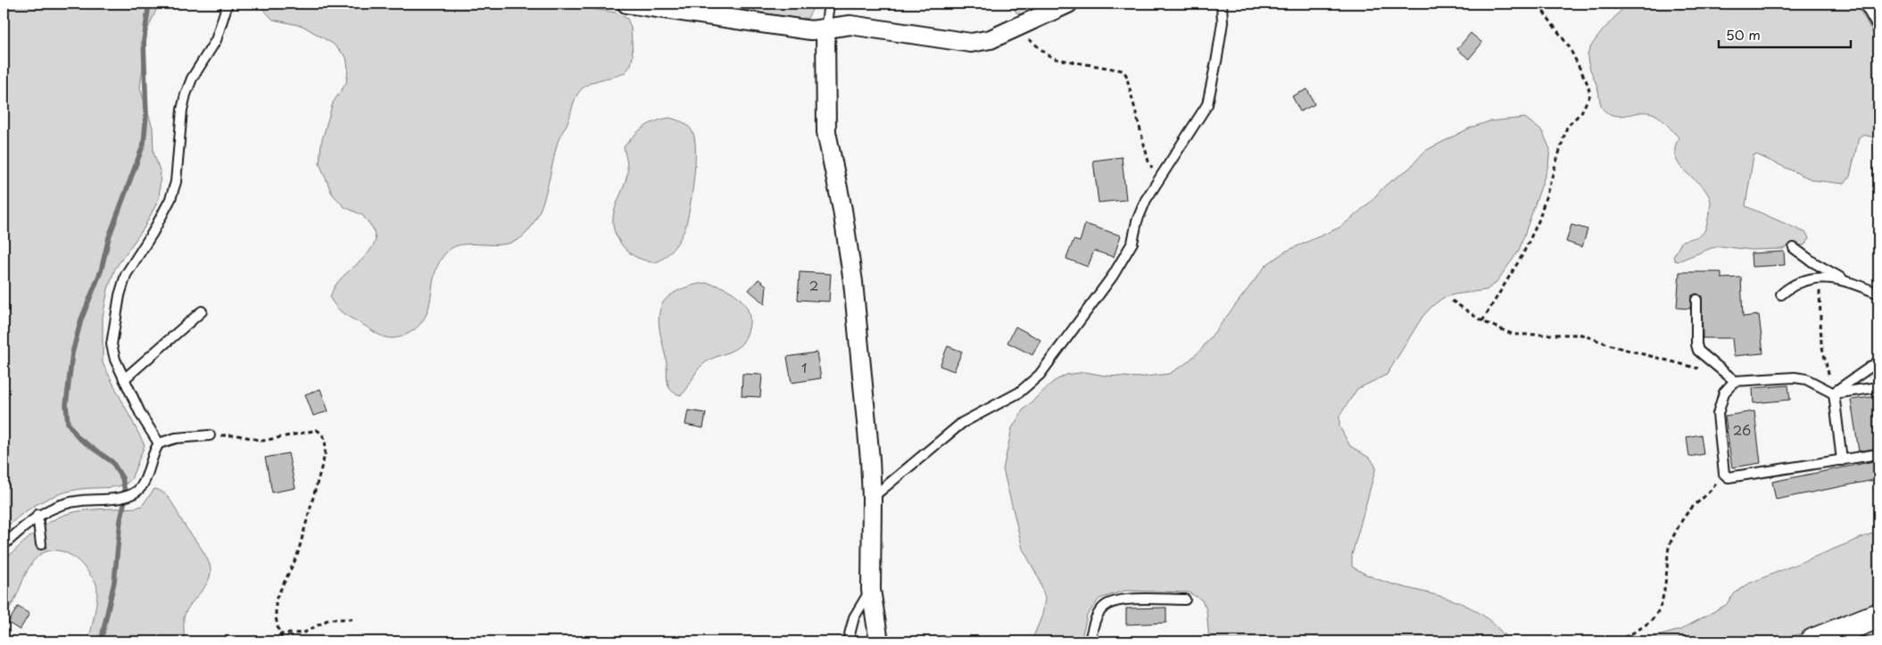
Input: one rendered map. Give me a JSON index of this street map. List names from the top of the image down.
{
  "house_numbers": ["2", "1", "26"],
  "scale_bar": "50 m"
}
